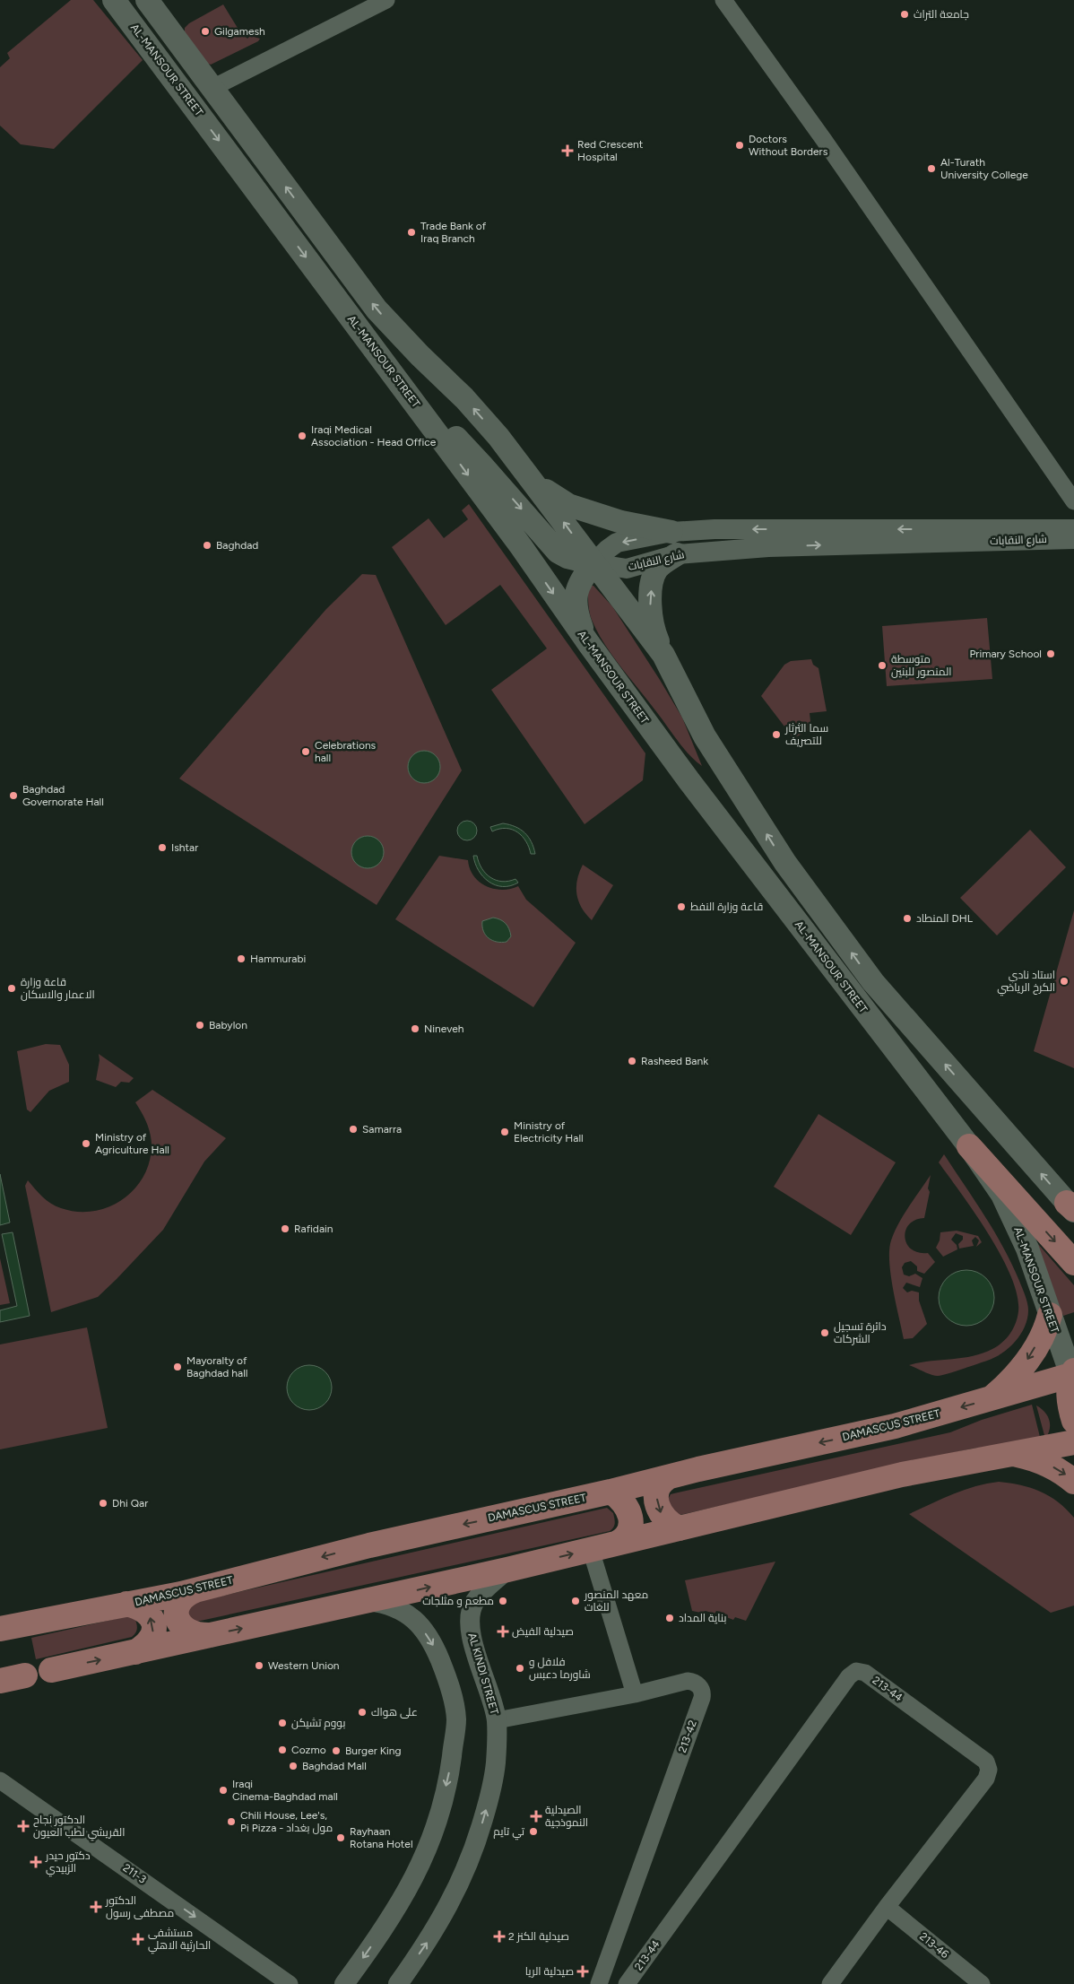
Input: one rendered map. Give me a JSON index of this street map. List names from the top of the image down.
{
  "streets": {
    "main road": ["AL-MANSOUR STREET", "DAMASCUS STREET"],
    "street": [
      "شارع النقابات",
      "AL KINDI STREET",
      "213-44",
      "213-42",
      "211-3",
      "213-46"
    ]
  },
  "crossings": [
    ["AL-MANSOUR STREET", "DAMASCUS STREET"],
    ["AL KINDI STREET", "213-42"],
    ["213-44", "213-46"]
  ],
  "one_way": ["AL KINDI STREET", "211-3"],
  "places": {
    "other": [
      "جامعة التراث",
      "Gilgamesh",
      "Doctors Without Borders",
      "Al-Turath University College",
      "Trade Bank of Iraq Branch",
      "Iraqi Medical Association - Head Office",
      "Baghdad",
      "Primary School",
      "متوسطة المنصور للبنين",
      "سما الثرثار للتصريف",
      "Celebrations hall",
      "Baghdad Governorate Hall",
      "Ishtar",
      "قاعة وزارة النفط",
      "المنطاد DHL",
      "Hammurabi",
      "استاد نادي الكرخ الرياضي",
      "قاعة وزارة الاعمار والاسكان",
      "Babylon",
      "Nineveh",
      "Rasheed Bank",
      "Samarra",
      "Ministry of Electricity Hall",
      "Ministry of Agriculture Hall",
      "Rafidain",
      "دائرة تسجيل الشركات",
      "Mayoralty of Baghdad hall",
      "Dhi Qar",
      "مطعم و مثلجات",
      "معهد المنصور للغات",
      "بناية المداد",
      "Western Union",
      "فلافل و شاورما دعبس",
      "على هواك",
      "بووم تشيكن",
      "Cozmo",
      "Burger King",
      "Baghdad Mall",
      "Iraqi Cinema-Baghdad mall",
      "Chili House, Lee's, Pi Pizza - مول بغداد",
      "تي تايم",
      "Rayhaan Rotana Hotel"
    ],
    "health": [
      "Red Crescent Hospital",
      "صيدلية الفيض",
      "الصيدلية النموذجية",
      "الدكتور نجاح القريشي لطب العيون",
      "دكتور حيدر الزبيدي",
      "الدكتور مصطفى رسول",
      "صيدلية الكنز 2",
      "مستشفى الحارثية الاهلي",
      "صيدلية الريا"
    ]
  }
}
